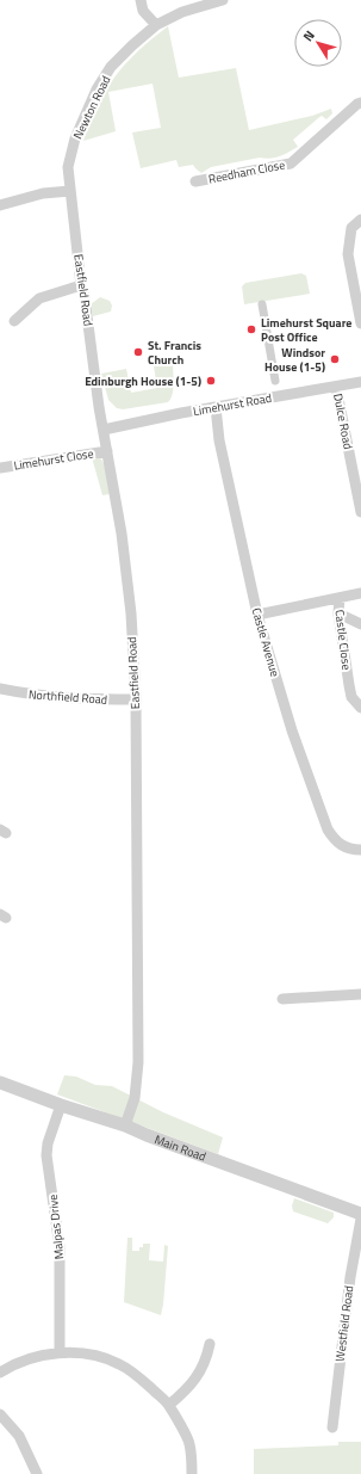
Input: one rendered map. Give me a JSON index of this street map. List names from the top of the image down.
{
  "streets": {
    "street": [
      "Newton Road",
      "Reedham Close",
      "Eastfield Road",
      "Limehurst Road",
      "Dulce Road",
      "Limehurst Close",
      "Castle Close",
      "Castle Avenue",
      "Northfield Road",
      "Main Road",
      "Malpas Drive",
      "Westfield Road"
    ]
  },
  "crossings": [
    ["Newton Road", "Eastfield Road"],
    ["Eastfield Road", "Limehurst Road"],
    ["Eastfield Road", "Limehurst Close"],
    ["Eastfield Road", "Northfield Road"],
    ["Eastfield Road", "Main Road"],
    ["Limehurst Road", "Dulce Road"],
    ["Limehurst Road", "Castle Avenue"],
    ["Main Road", "Malpas Drive"]
  ],
  "places": [
    "Limehurst Square Post Office",
    "St. Francis Church",
    "Windsor House (1-5)",
    "Edinburgh House (1-5)"
  ],
  "north": "top left"
}
